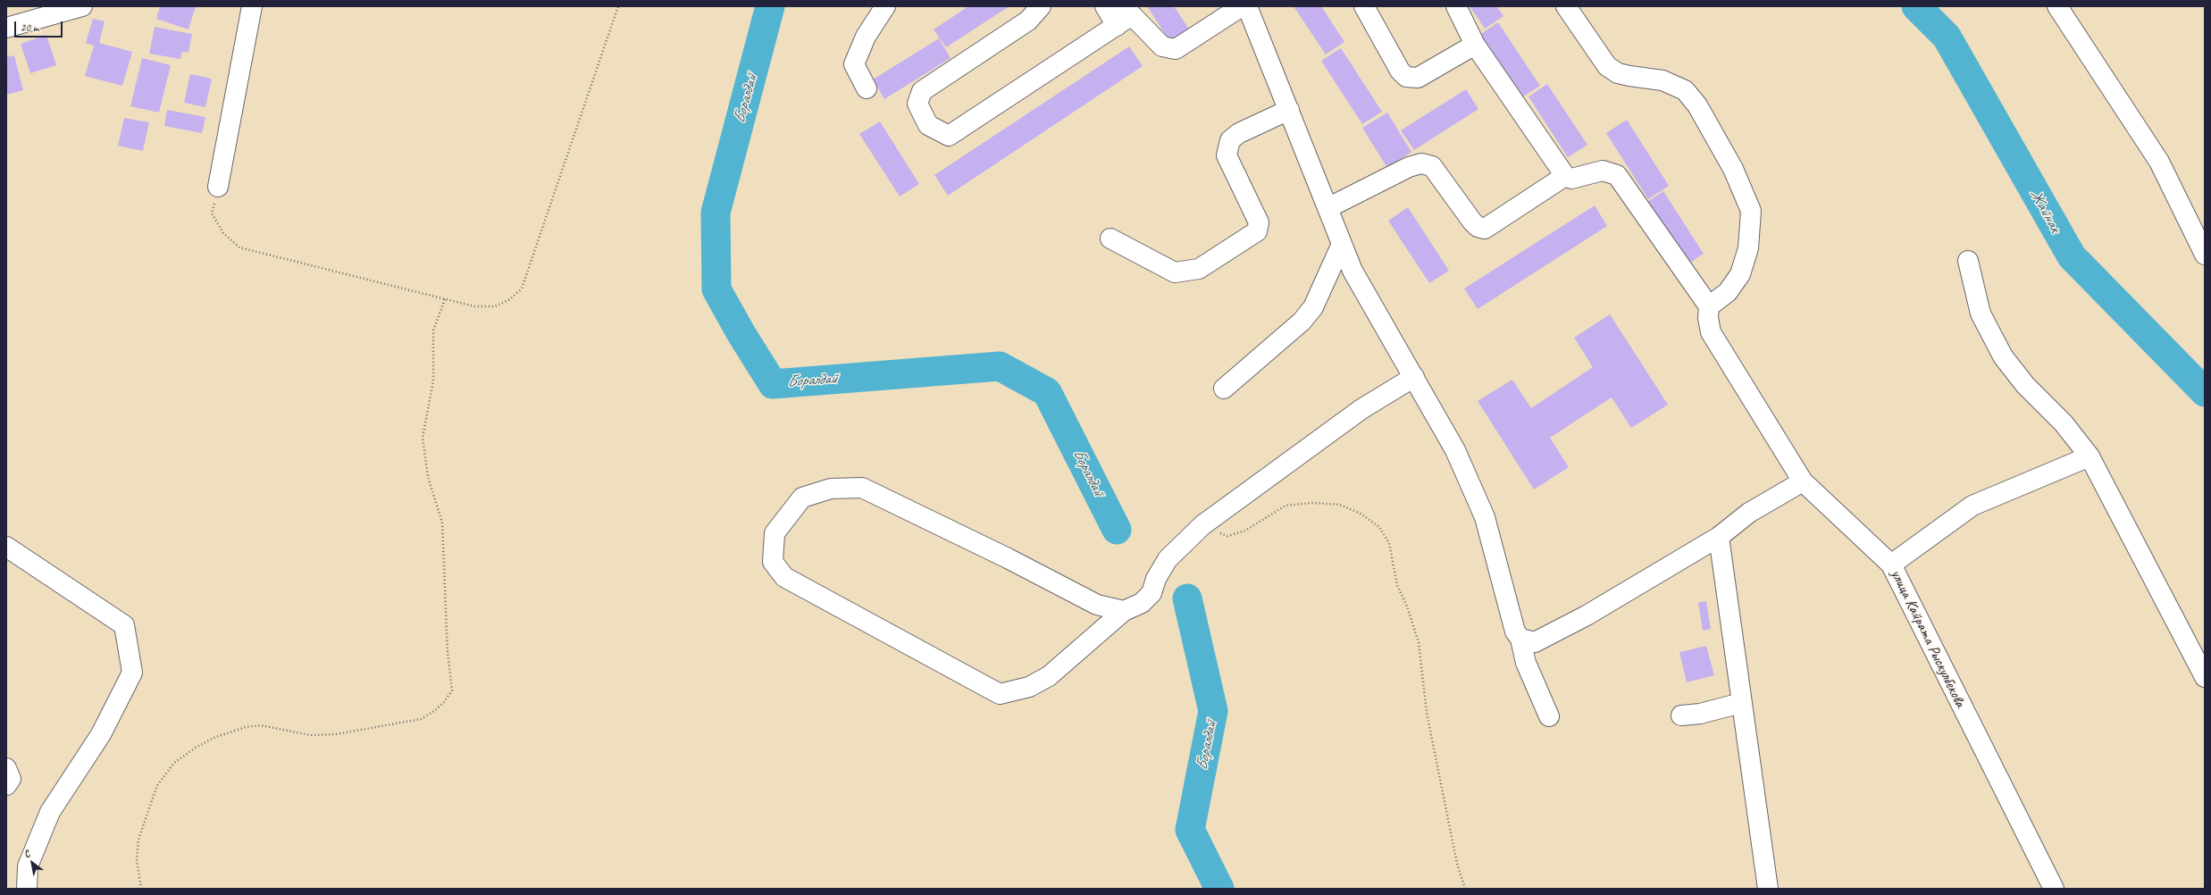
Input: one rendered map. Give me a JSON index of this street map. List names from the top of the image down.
{
  "streets": {
    "street": ["улица Кайрата Рыскулбекова"]
  },
  "water": ["Боралдай", "Жайнак"],
  "scale_bar": "20 m",
  "north": "top left"
}
